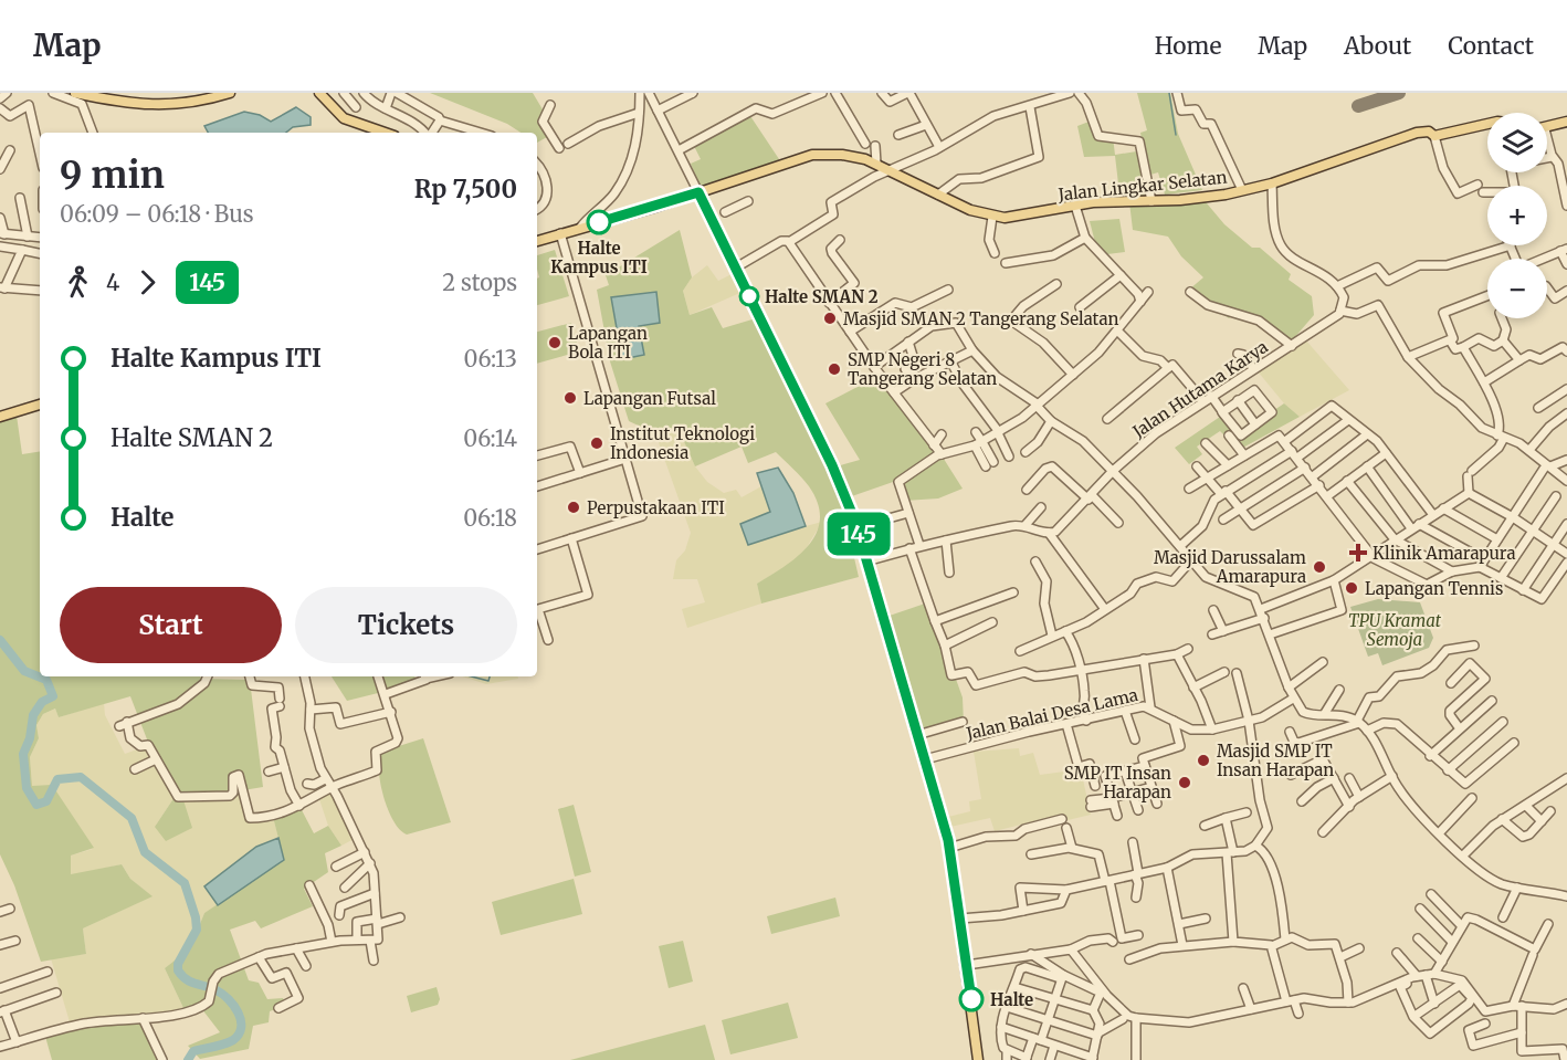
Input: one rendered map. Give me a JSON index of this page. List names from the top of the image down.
{
  "streets": {
    "main road": ["Jalan Lingkar Selatan"],
    "street": ["Jalan Hutama Karya", "Jalan Balai Desa Lama"]
  },
  "parks": ["TPU Kramat Semoja"],
  "places": {
    "other": [
      "Halte Kampus ITI",
      "Halte SMAN 2",
      "Masjid SMAN 2 Tangerang Selatan",
      "Lapangan Bola ITI",
      "SMP Negeri 8 Tangerang Selatan",
      "Lapangan Futsal",
      "Institut Teknologi Indonesia",
      "Perpustakaan ITI",
      "Masjid Darussalam Amarapura",
      "Lapangan Tennis",
      "Masjid SMP IT Insan Harapan",
      "SMP IT Insan Harapan",
      "Halte"
    ],
    "health": ["Klinik Amarapura"]
  },
  "lines": ["bus line 145"],
  "page": {
    "header": "Map",
    "nav": [
      "Home",
      "Map",
      "About",
      "Contact"
    ],
    "on_map": "145",
    "map_buttons": ["+", "−"],
    "heading": ["9 min", "06:09 – 06:18 · Bus", "Rp 7,500"],
    "legs": ["4", "145", "2 stops"],
    "list": [
      {
        "name": "Halte Kampus ITI",
        "value": "06:13"
      },
      {
        "name": "Halte SMAN 2",
        "value": "06:14"
      },
      {
        "name": "Halte",
        "value": "06:18"
      }
    ],
    "buttons": ["Start", "Tickets"]
  }
}
